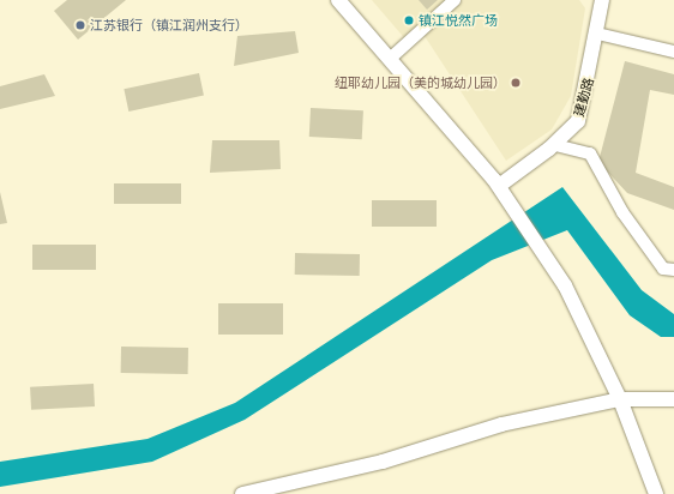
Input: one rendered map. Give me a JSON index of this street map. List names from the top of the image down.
{
  "streets": {
    "street": ["建勤路"]
  },
  "places": ["镇江悦然广场", "江苏银行（镇江润州支行）", "纽耶幼儿园（美的城幼儿园）"]
}
